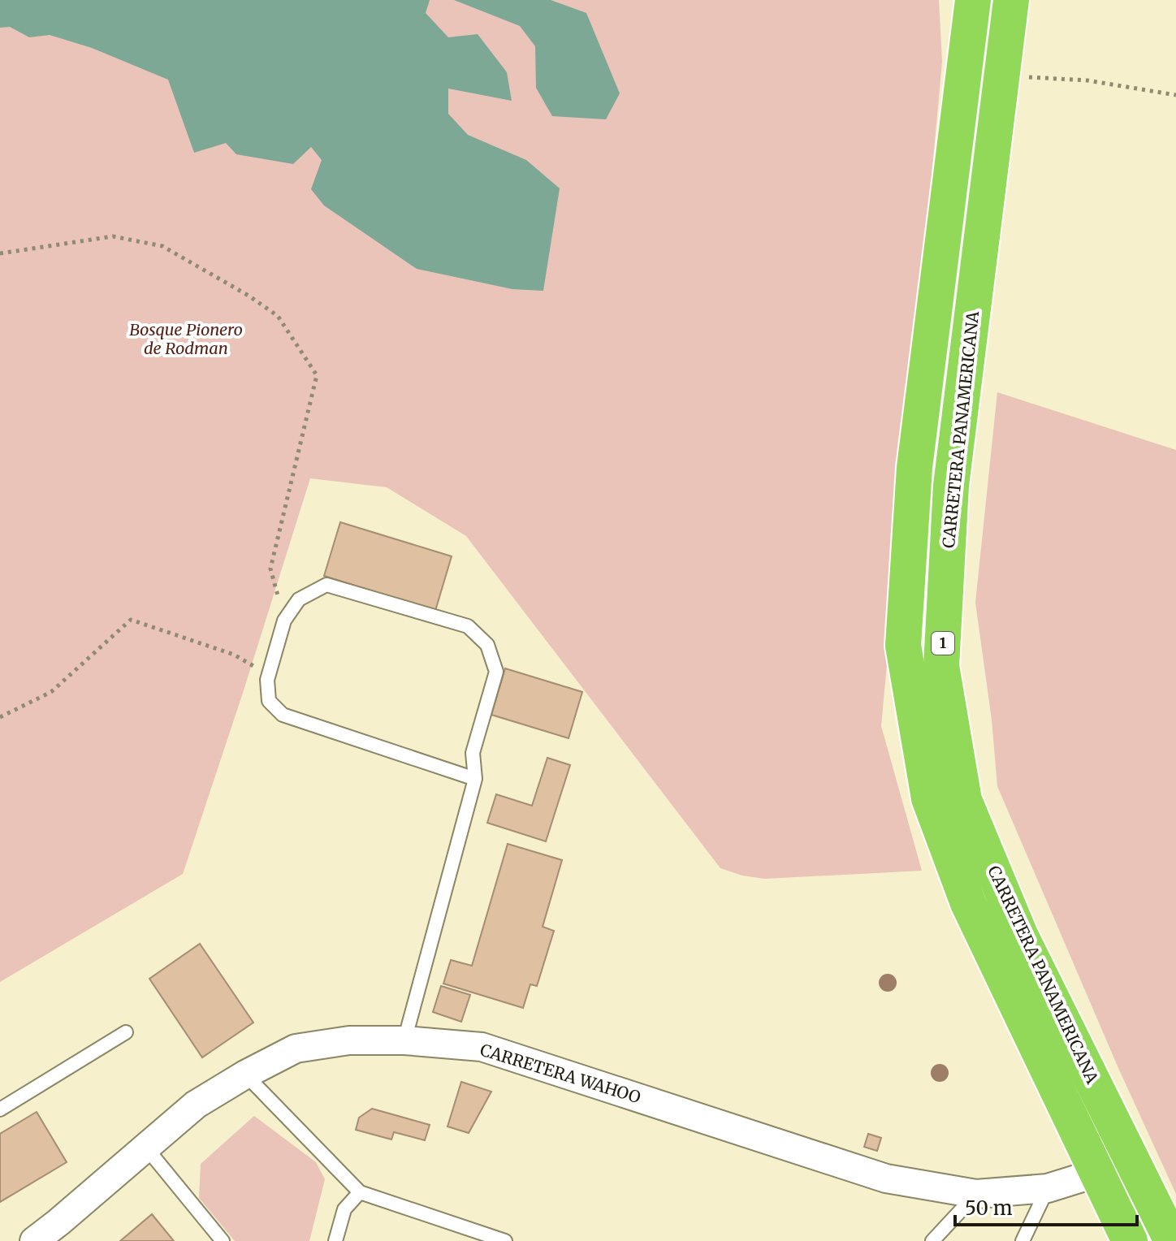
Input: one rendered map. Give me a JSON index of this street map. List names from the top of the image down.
{
  "streets": {
    "highway": ["CARRETERA PANAMERICANA", "1"],
    "street": ["CARRETERA WAHOO"]
  },
  "parks": ["Bosque Pionero de Rodman"],
  "scale_bar": "50 m"
}
